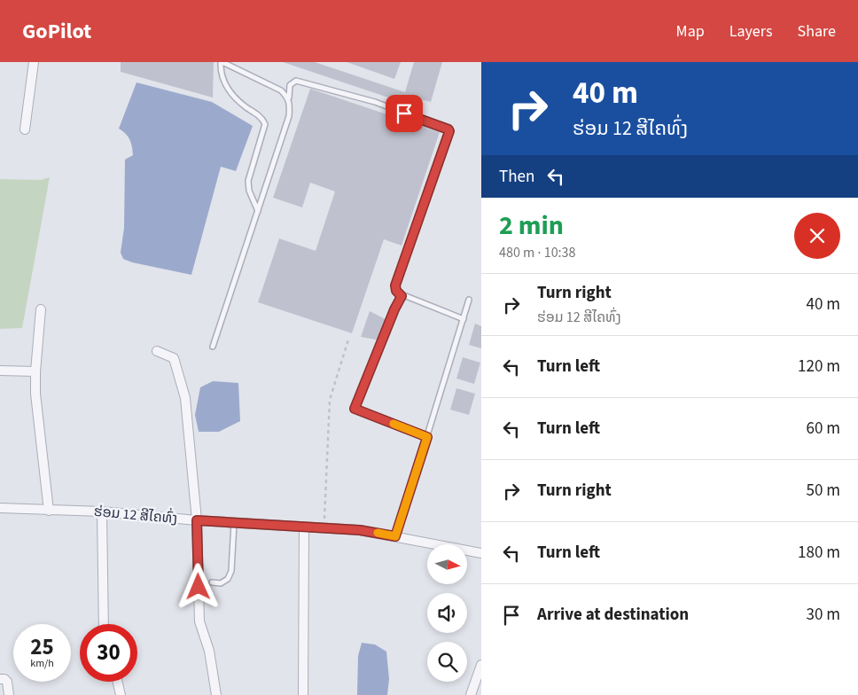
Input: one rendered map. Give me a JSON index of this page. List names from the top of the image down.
{
  "streets": {
    "street": ["ຮ່ອມ 12 ສີໄຄທົ່ງ"]
  },
  "north": "right",
  "page": {
    "header": "GoPilot",
    "nav": ["Map", "Layers", "Share"],
    "turn": ["40 m", "ຮ່ອມ 12 ສີໄຄທົ່ງ"],
    "then": "Then",
    "heading": ["2 min", "480 m · 10:38"],
    "list": [
      {
        "name": "Turn right",
        "note": "ຮ່ອມ 12 ສີໄຄທົ່ງ",
        "value": "40 m"
      },
      {
        "name": "Turn left",
        "value": "120 m"
      },
      {
        "name": "Turn left",
        "value": "60 m"
      },
      {
        "name": "Turn right",
        "value": "50 m"
      },
      {
        "name": "Turn left",
        "value": "180 m"
      },
      {
        "name": "Arrive at destination",
        "value": "30 m"
      }
    ],
    "speed": "25 km/h",
    "limit": "30"
  }
}
